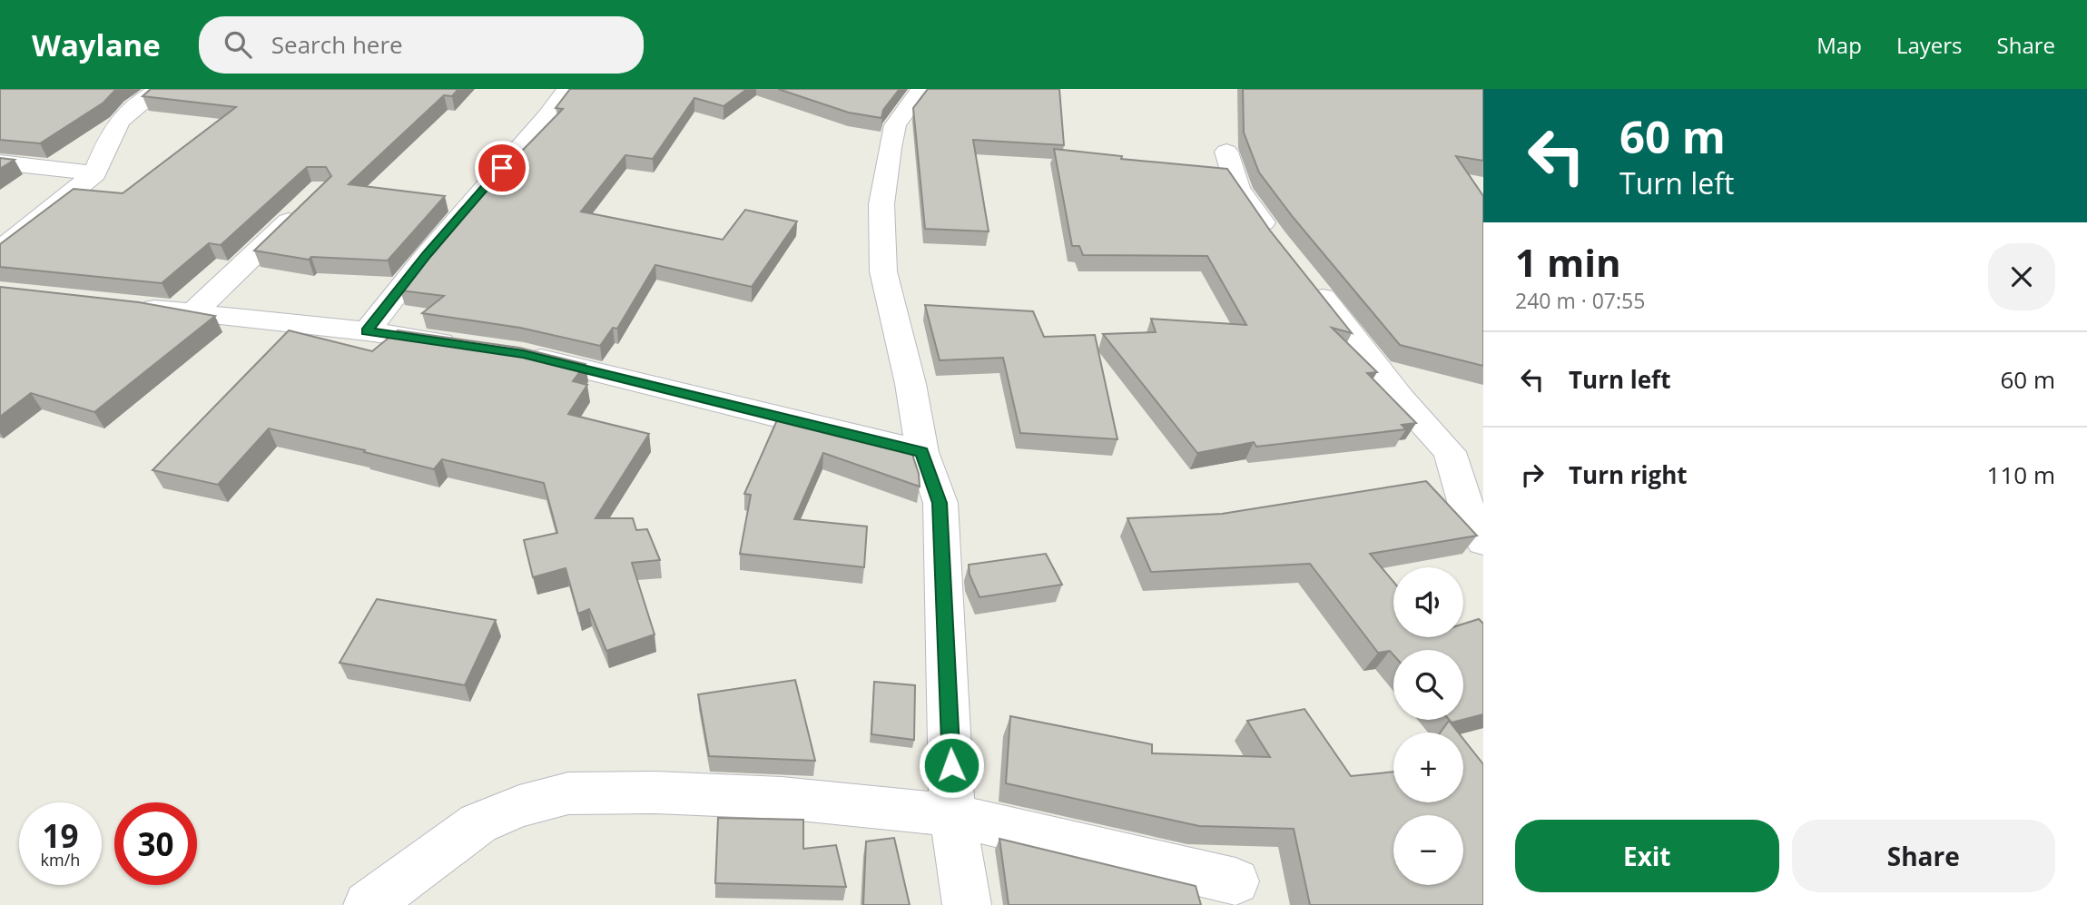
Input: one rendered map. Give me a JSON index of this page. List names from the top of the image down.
{
  "page": {
    "header": "Waylane",
    "search": "Search here",
    "nav": ["Map", "Layers", "Share"],
    "turn": ["60 m", "Turn left"],
    "heading": ["1 min", "240 m · 07:55"],
    "list": [
      {
        "name": "Turn left",
        "value": "60 m"
      },
      {
        "name": "Turn right",
        "value": "110 m"
      }
    ],
    "map_buttons": ["+", "−"],
    "speed": "19 km/h",
    "limit": "30",
    "buttons": ["Exit", "Share"]
  }
}
